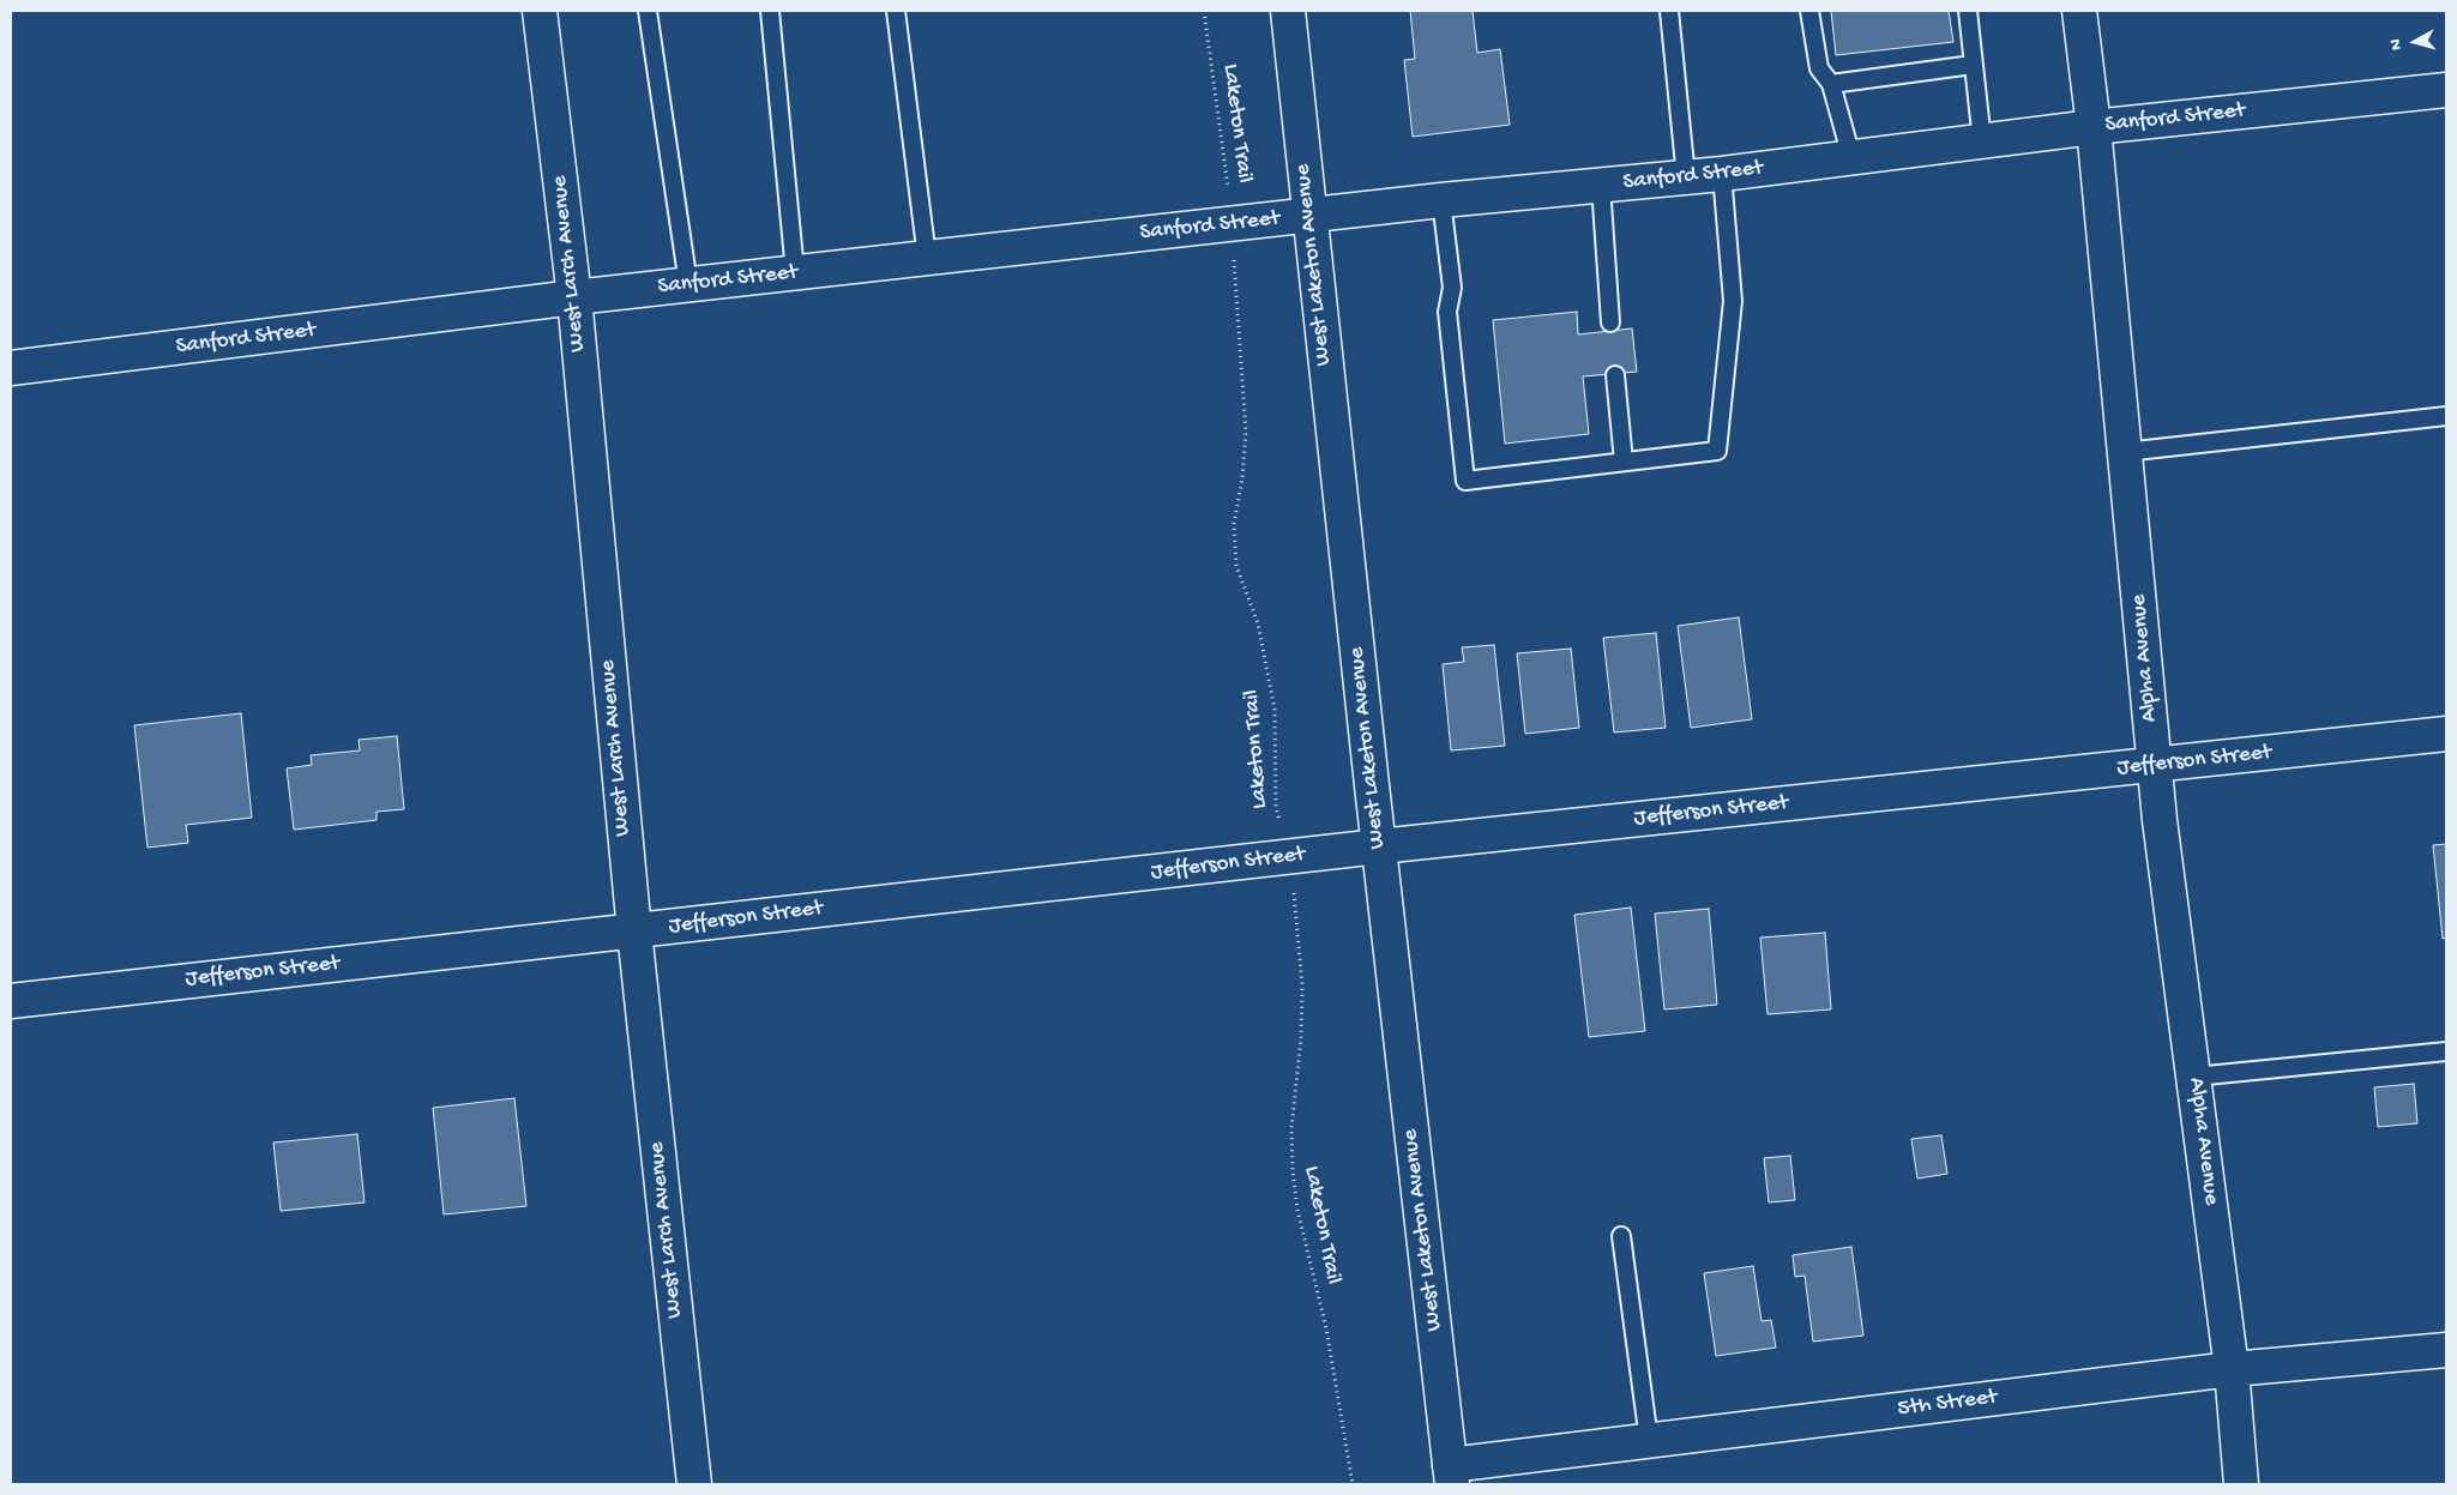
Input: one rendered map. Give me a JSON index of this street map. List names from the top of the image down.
{
  "streets": {
    "street": [
      "Sanford Street",
      "West Larch Avenue",
      "West Laketon Avenue",
      "Alpha Avenue",
      "Jefferson Street",
      "5th Street"
    ],
    "path": ["Laketon Trail"]
  },
  "crossings": [
    ["Sanford Street", "Laketon Trail"],
    ["Sanford Street", "West Larch Avenue"],
    ["Sanford Street", "West Laketon Avenue"],
    ["Sanford Street", "Alpha Avenue"],
    ["Laketon Trail", "Jefferson Street"],
    ["West Larch Avenue", "Jefferson Street"],
    ["West Laketon Avenue", "Jefferson Street"],
    ["West Laketon Avenue", "5th Street"],
    ["Alpha Avenue", "Jefferson Street"],
    ["Alpha Avenue", "5th Street"]
  ],
  "north": "left"
}
